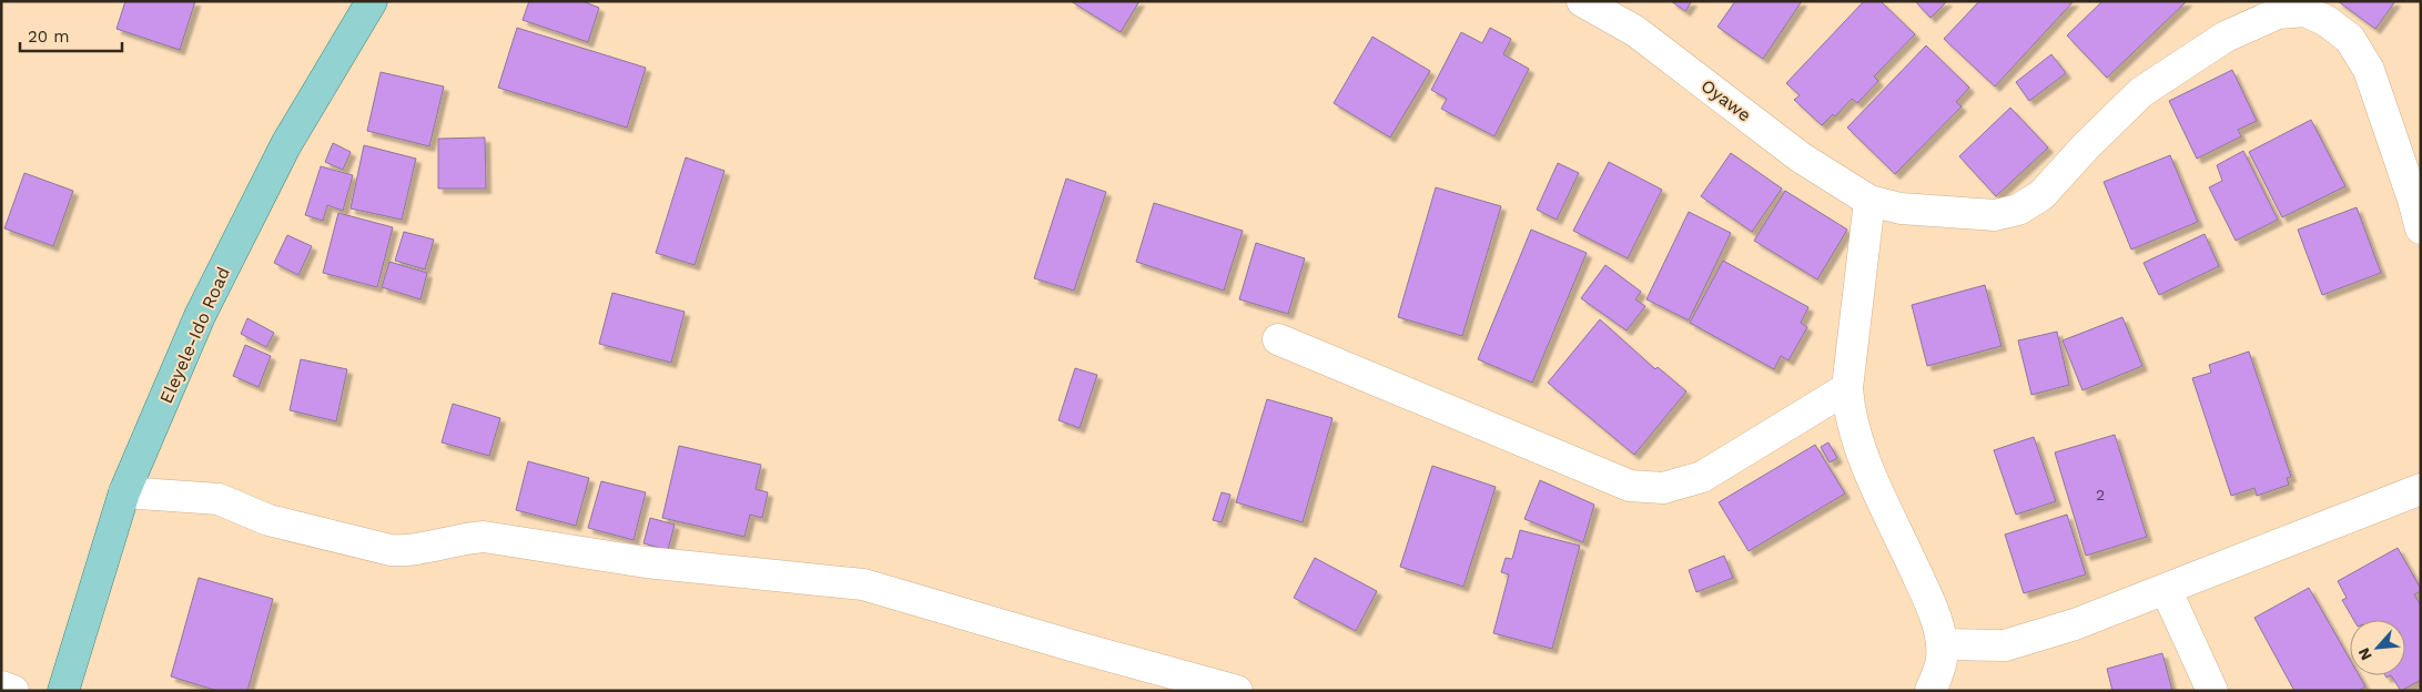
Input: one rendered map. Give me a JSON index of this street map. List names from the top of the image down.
{
  "streets": {
    "main road": ["Eleyele-Ido Road"],
    "street": ["Oyawe"]
  },
  "house_numbers": ["2"],
  "scale_bar": "20 m",
  "north": "bottom left"
}
